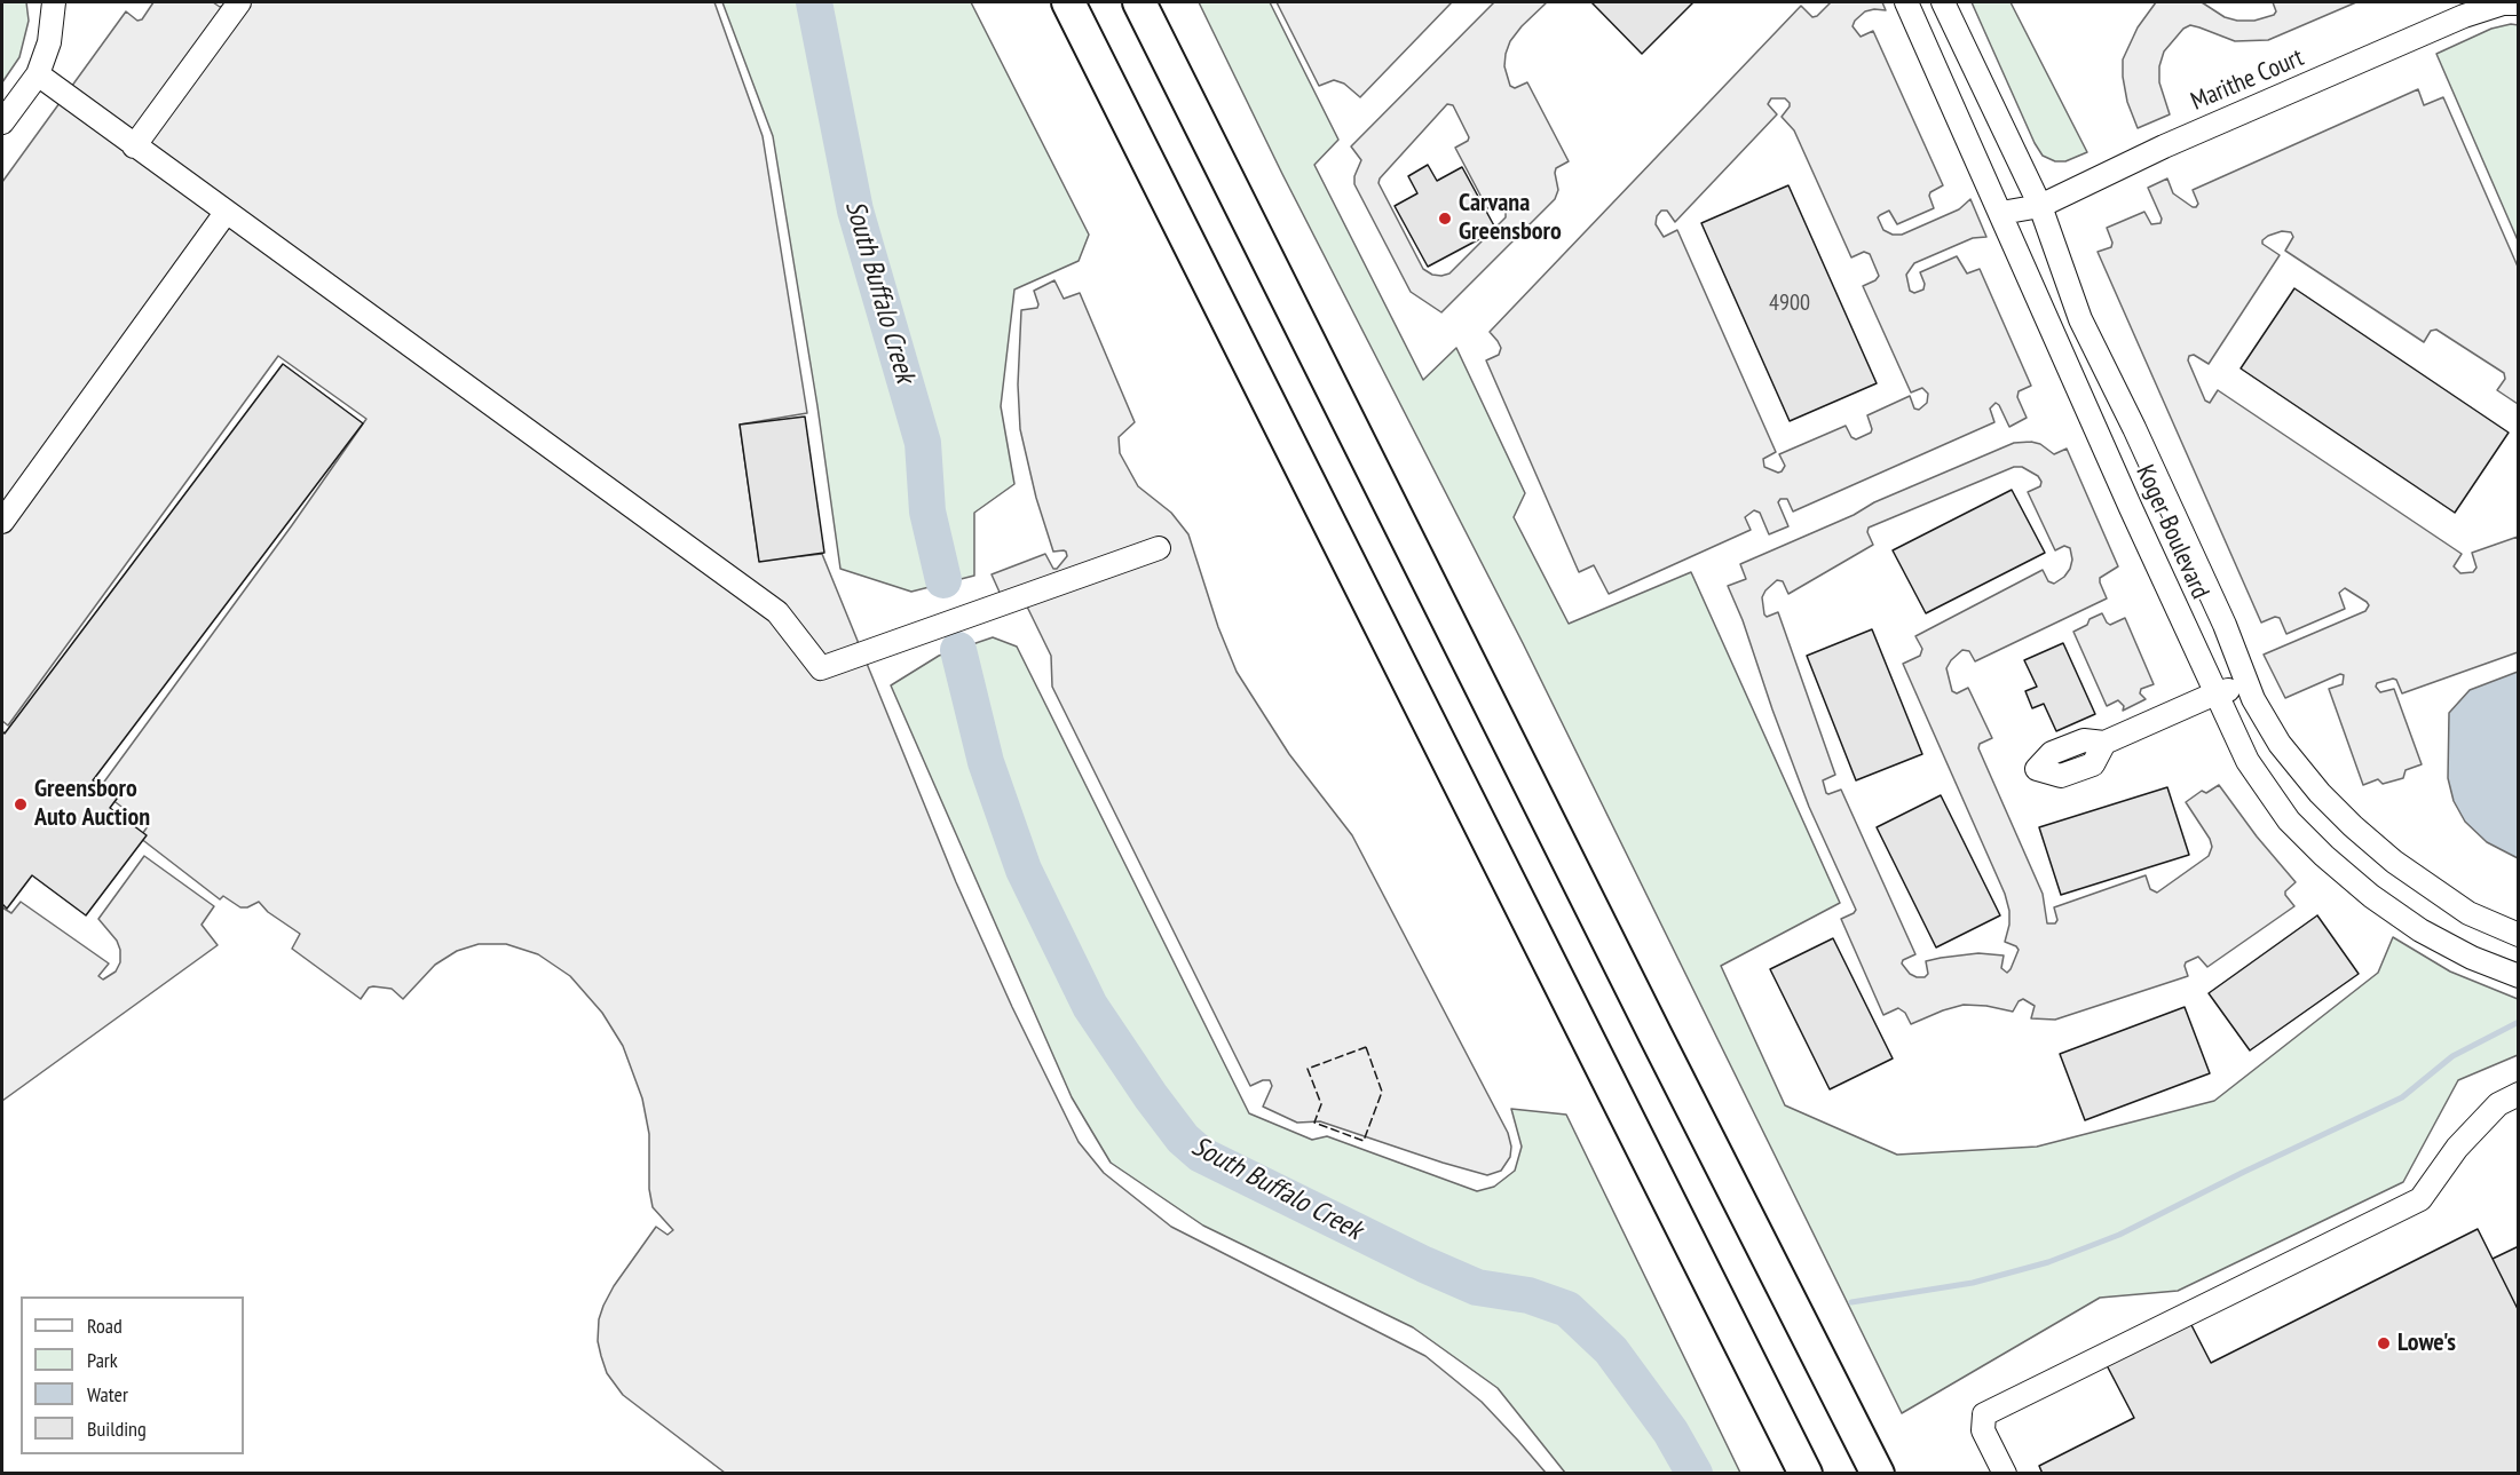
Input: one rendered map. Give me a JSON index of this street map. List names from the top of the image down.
{
  "streets": {
    "street": ["Marithe Court", "Koger Boulevard"]
  },
  "crossings": [
    ["Marithe Court", "Koger Boulevard"]
  ],
  "water": ["South Buffalo Creek"],
  "places": ["Carvana Greensboro", "Greensboro Auto Auction", "Lowe's"],
  "house_numbers": ["4900"],
  "legend": [
    "Road",
    "Park",
    "Water",
    "Building"
  ]
}
